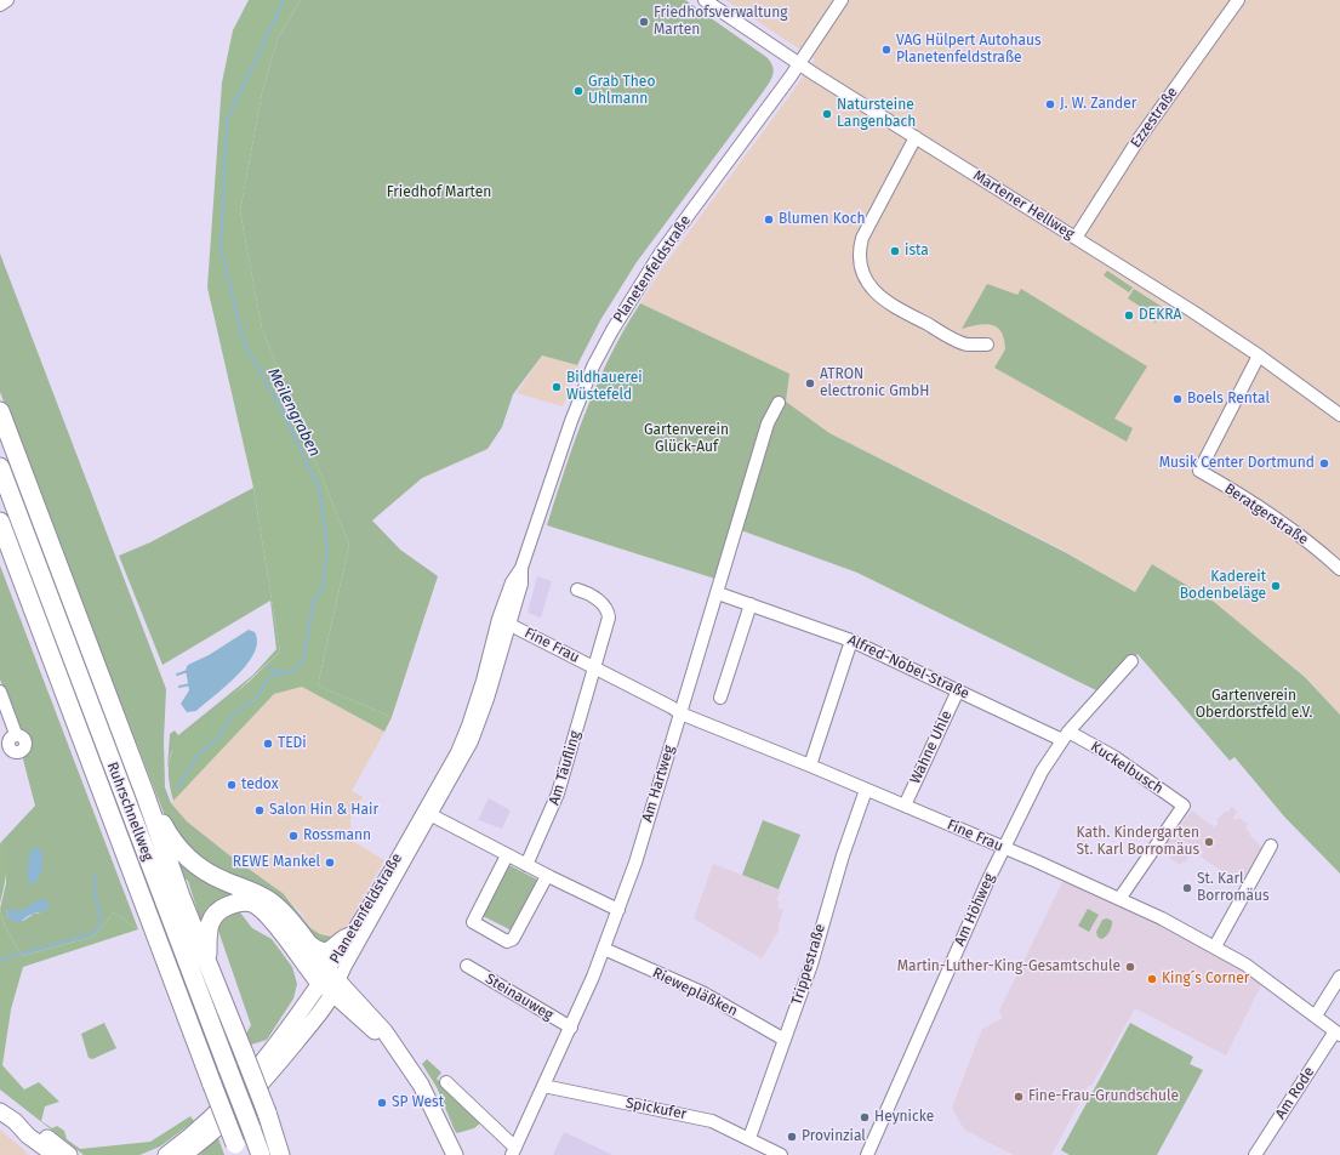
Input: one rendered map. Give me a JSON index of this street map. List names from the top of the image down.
{
  "streets": {
    "highway": ["Ruhrschnellweg"],
    "main road": ["Planetenfeldstraße"],
    "street": [
      "Ezzestraße",
      "Martener Hellweg",
      "Beratgerstraße",
      "Fine Frau",
      "Alfred-Nobel-Straße",
      "Wahne Uhle",
      "Am Täufling",
      "Kuckelbusch",
      "Am Hartweg",
      "Am Höhweg",
      "Trippestraße",
      "Riewepläßken",
      "Steinauweg",
      "Am Rode",
      "Spickufer"
    ]
  },
  "crossings": [
    ["Ezzestraße", "Martener Hellweg"],
    ["Martener Hellweg", "Planetenfeldstraße"],
    ["Martener Hellweg", "Beratgerstraße"],
    ["Planetenfeldstraße", "Fine Frau"],
    ["Fine Frau", "Wahne Uhle"],
    ["Fine Frau", "Am Täufling"],
    ["Fine Frau", "Kuckelbusch"],
    ["Fine Frau", "Am Hartweg"],
    ["Fine Frau", "Am Höhweg"],
    ["Fine Frau", "Trippestraße"],
    ["Fine Frau", "Am Rode"],
    ["Alfred-Nobel-Straße", "Wahne Uhle"],
    ["Alfred-Nobel-Straße", "Kuckelbusch"],
    ["Alfred-Nobel-Straße", "Am Hartweg"],
    ["Alfred-Nobel-Straße", "Am Höhweg"],
    ["Kuckelbusch", "Am Höhweg"],
    ["Am Hartweg", "Riewepläßken"],
    ["Am Hartweg", "Steinauweg"],
    ["Am Hartweg", "Spickufer"],
    ["Trippestraße", "Riewepläßken"],
    ["Trippestraße", "Spickufer"]
  ],
  "water": ["Meilengraben"],
  "parks": ["Friedhof Marten", "Gartenverein Glück-Auf", "Gartenverein Oberdorstfeld e.V."],
  "places": [
    "Friedhofsverwaltung Marten",
    "VAG Hülpert Autohaus Planetenfeldstraße",
    "Grab Theo Uhlmann",
    "J. W. Zander",
    "Natursteine Langenbach",
    "Blumen Koch",
    "ista",
    "DEKRA",
    "ATRON electronic GmbH",
    "Bildhauerei Wüstefeld",
    "Boels Rental",
    "Musik Center Dortmund",
    "Kadereit Bodenbeläge",
    "TEDi",
    "tedox",
    "Salon Hin & Hair",
    "Rossmann",
    "Kath. Kindergarten St. Karl Borromäus",
    "REWE Mankel",
    "St. Karl Borromäus",
    "Martin-Luther-King-Gesamtschule",
    "King´s Corner",
    "Fine-Frau-Grundschule",
    "SP West",
    "Heynicke",
    "Provinzial"
  ]
}
